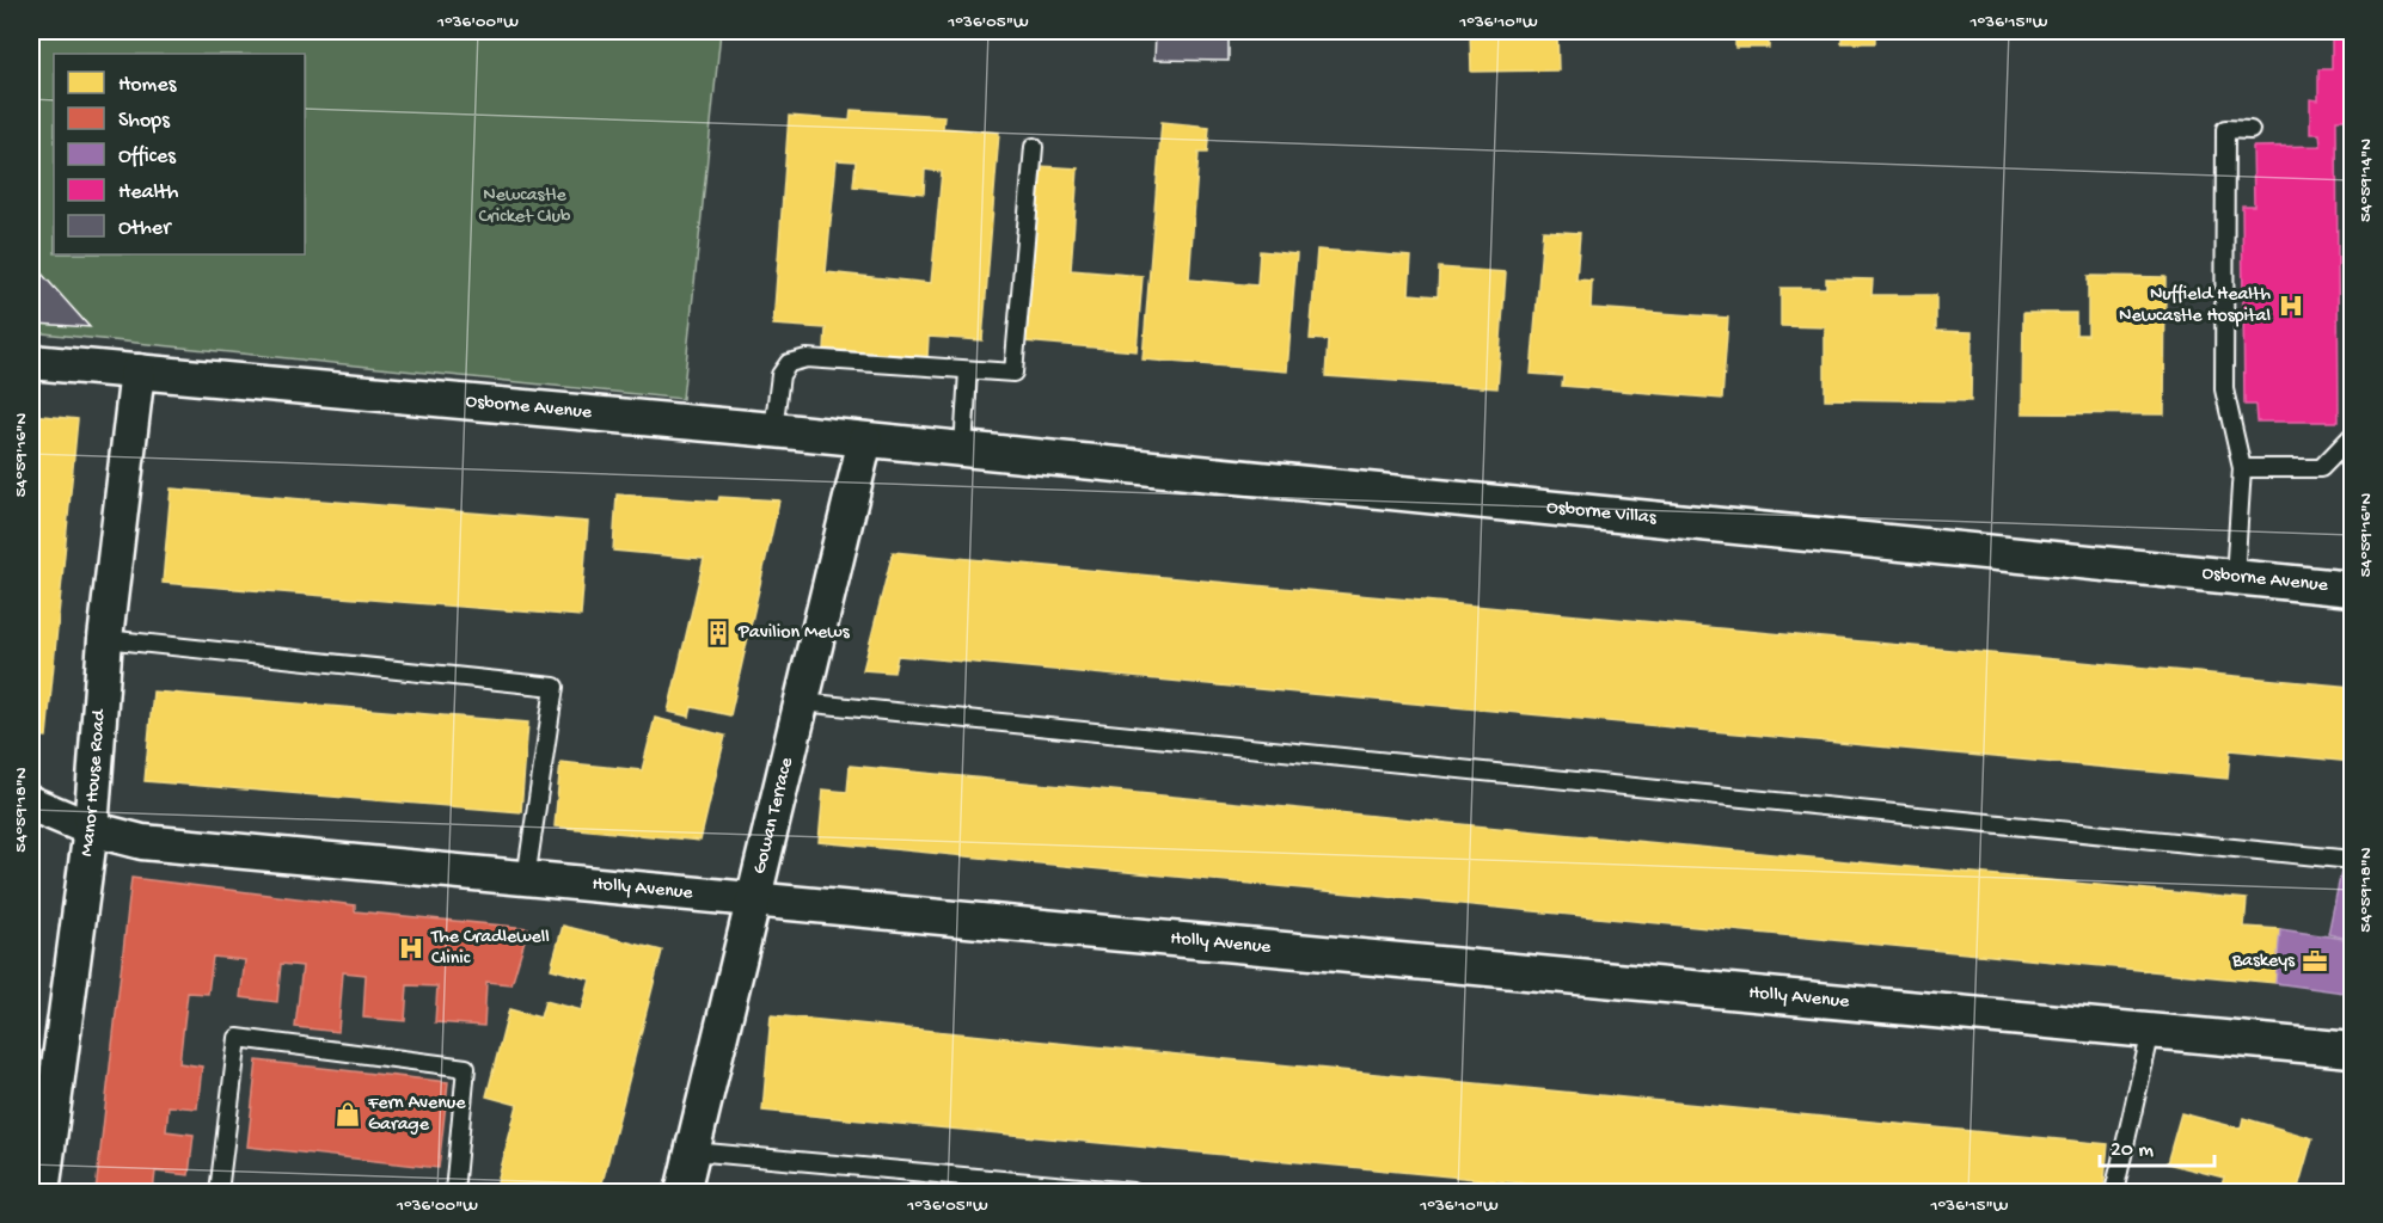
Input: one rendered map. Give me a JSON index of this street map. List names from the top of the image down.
{
  "streets": {
    "street": [
      "Osborne Avenue",
      "Osborne Villas",
      "Manor House Road",
      "Gowan Terrace",
      "Holly Avenue"
    ]
  },
  "crossings": [
    ["Osborne Avenue", "Osborne Villas"],
    ["Osborne Avenue", "Manor House Road"],
    ["Osborne Avenue", "Gowan Terrace"],
    ["Manor House Road", "Holly Avenue"],
    ["Gowan Terrace", "Holly Avenue"]
  ],
  "parks": ["Newcastle Cricket Club"],
  "places": {
    "hospital": ["Nuffield Health Newcastle Hospital", "The Cradlewell Clinic"],
    "building": ["Pavilion Mews"],
    "office": ["Baskeys"],
    "shop": ["Fern Avenue Garage"]
  },
  "legend": [
    "Homes",
    "Shops",
    "Offices",
    "Health",
    "Other"
  ],
  "scale_bar": "20 m",
  "coordinates": [
    "1°36'00\"W",
    "1°36'05\"W",
    "1°36'10\"W",
    "1°36'15\"W",
    "54°59'14\"N",
    "54°59'16\"N",
    "54°59'18\"N"
  ]
}
